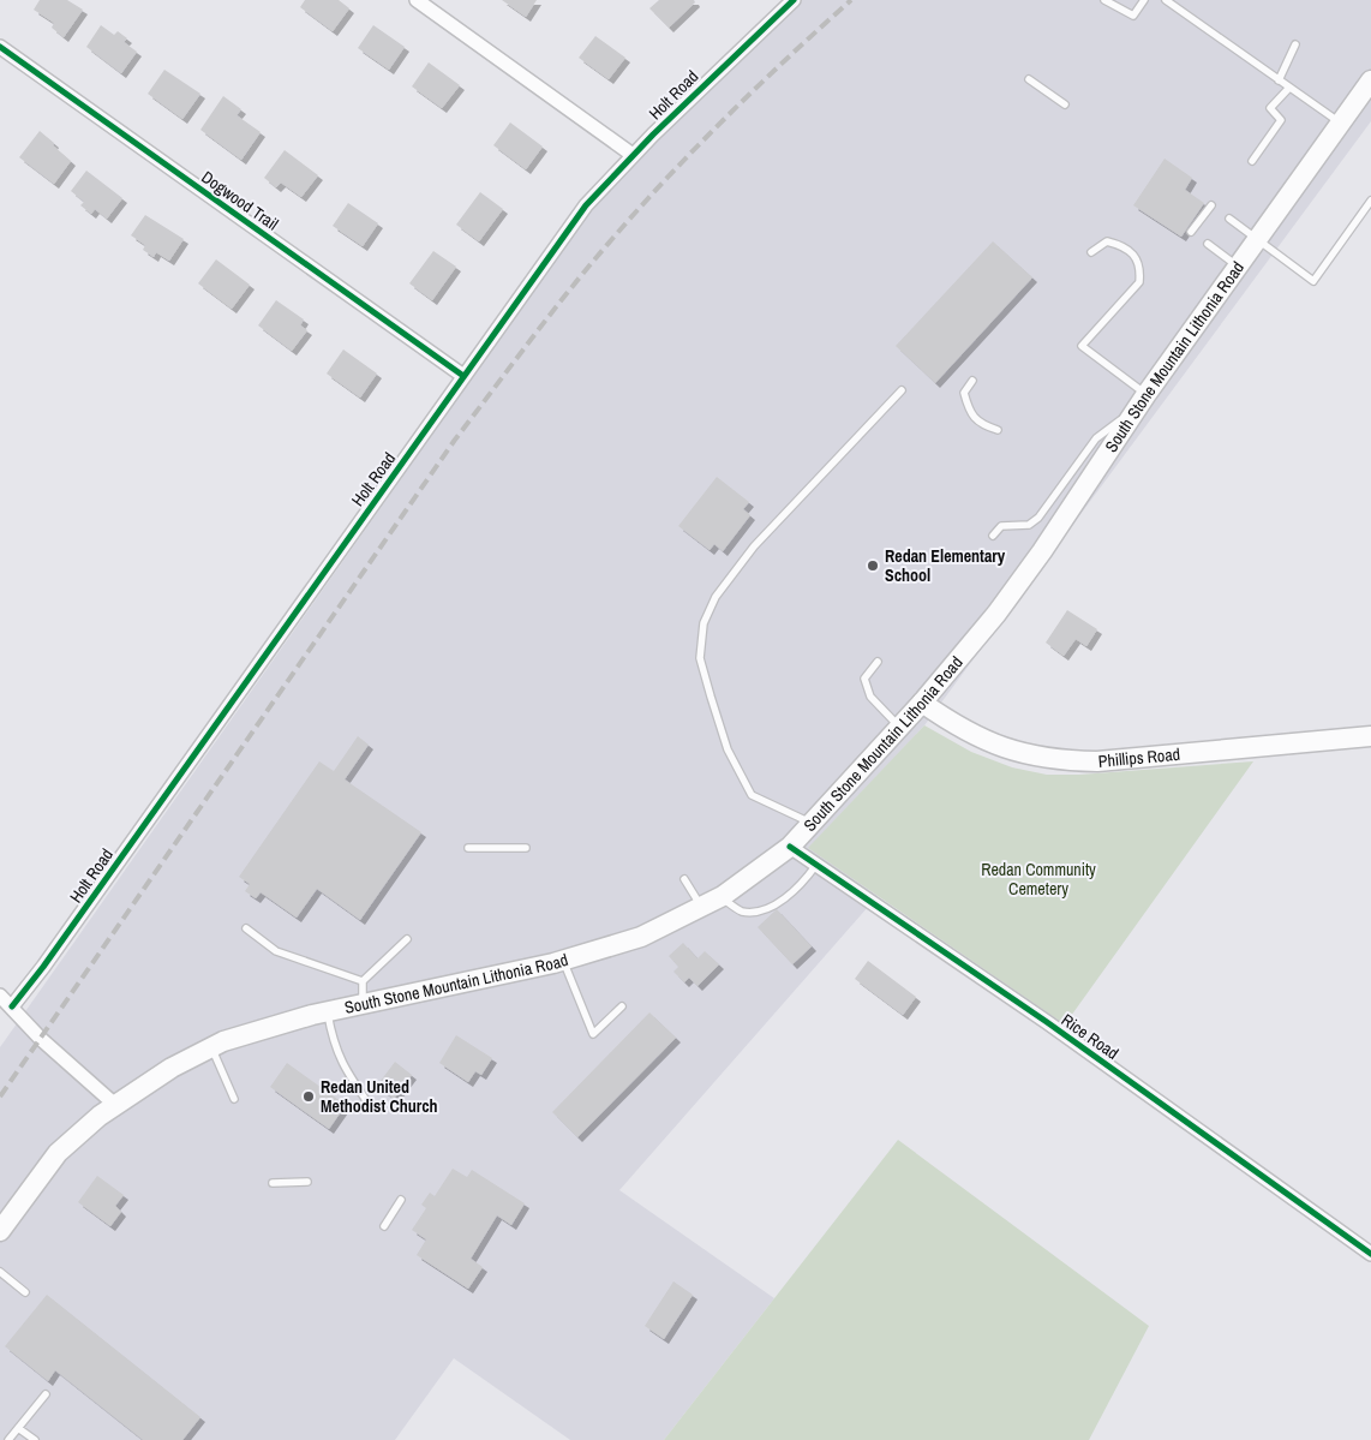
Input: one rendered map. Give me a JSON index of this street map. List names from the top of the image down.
{
  "streets": {
    "main road": ["South Stone Mountain Lithonia Road", "Phillips Road"],
    "street": ["Holt Road", "Dogwood Trail", "Rice Road"]
  },
  "crossings": [
    ["Holt Road", "Dogwood Trail"],
    ["South Stone Mountain Lithonia Road", "Phillips Road"],
    ["South Stone Mountain Lithonia Road", "Rice Road"]
  ],
  "parks": ["Redan Community Cemetery"],
  "places": ["Redan Elementary School", "Redan United Methodist Church"]
}
